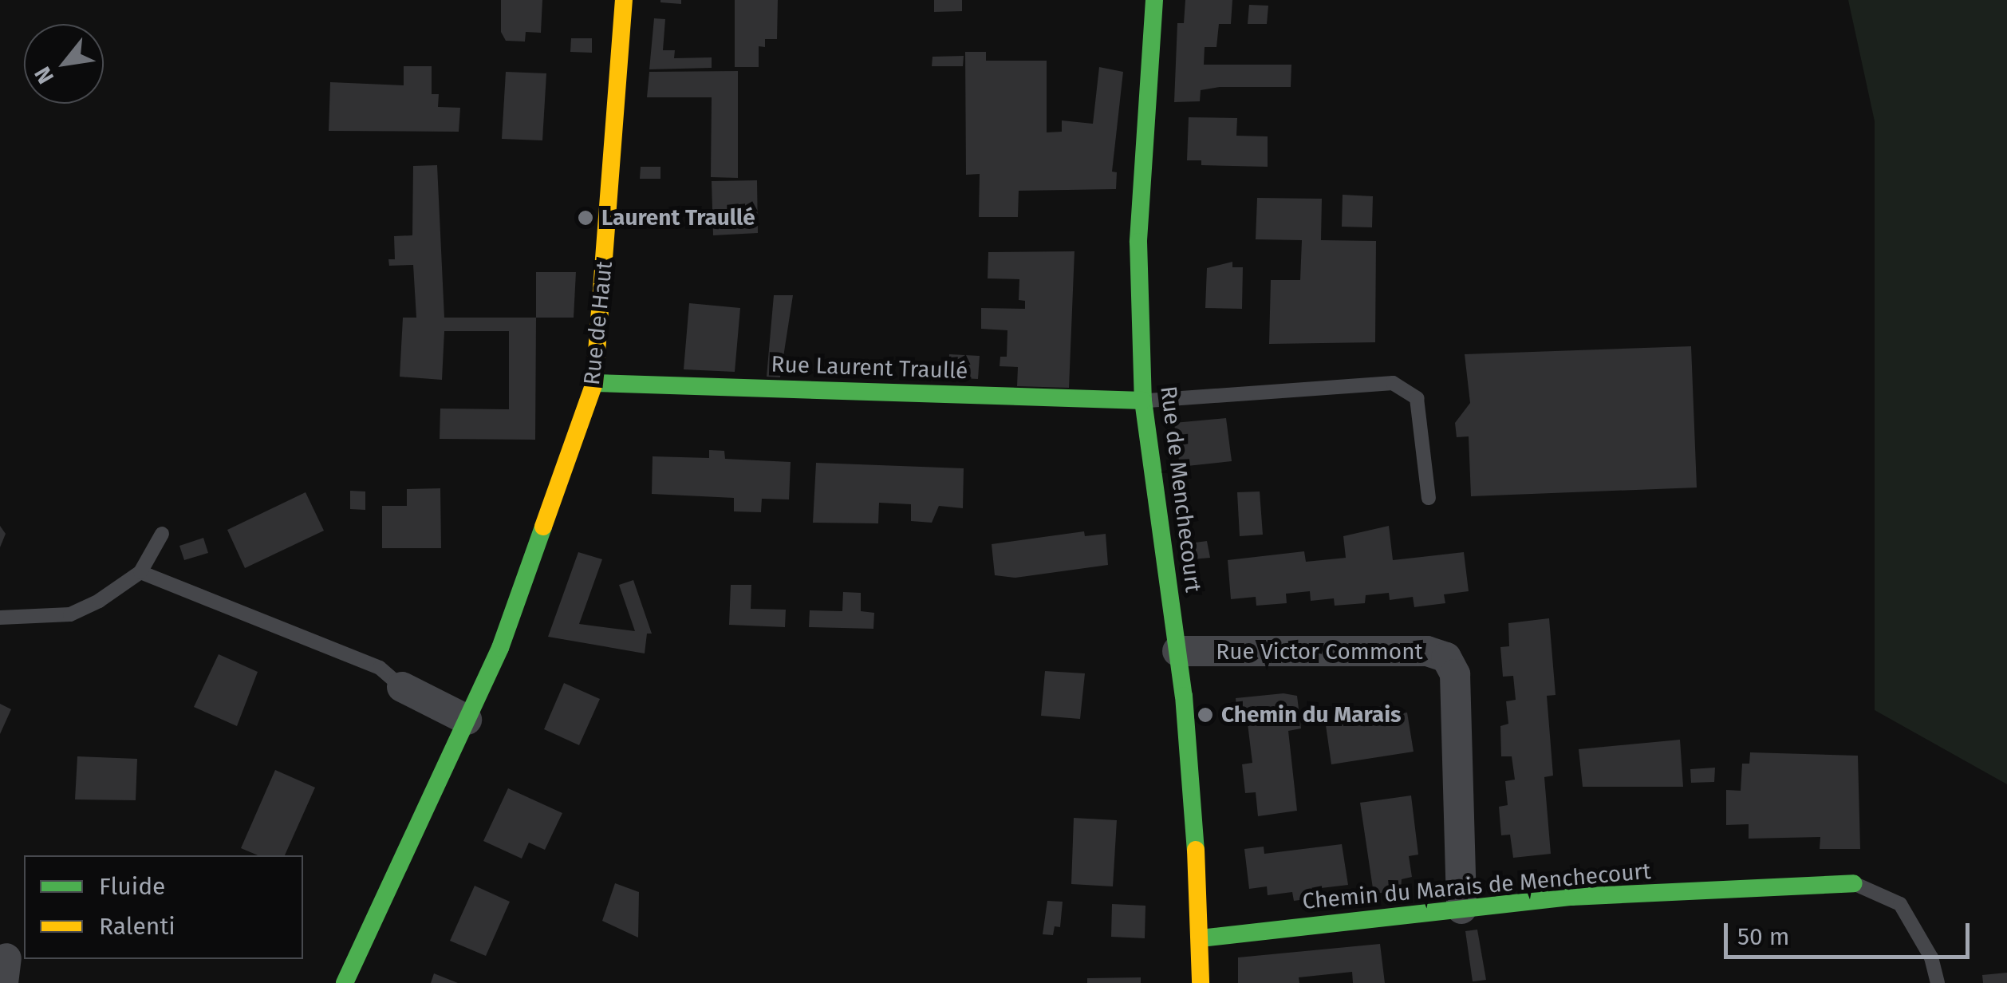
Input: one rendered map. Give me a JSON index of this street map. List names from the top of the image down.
{
  "streets": {
    "street": [
      "Rue de Haut",
      "Rue Laurent Traullé",
      "Rue de Menchecourt",
      "Rue Victor Commont",
      "Chemin du Marais de Menchecourt"
    ]
  },
  "crossings": [
    ["Rue de Haut", "Rue Laurent Traullé"],
    ["Rue Laurent Traullé", "Rue de Menchecourt"],
    ["Rue de Menchecourt", "Rue Victor Commont"],
    ["Rue de Menchecourt", "Chemin du Marais de Menchecourt"],
    ["Rue Victor Commont", "Chemin du Marais de Menchecourt"]
  ],
  "places": ["Laurent Traullé", "Chemin du Marais"],
  "legend": ["Fluide", "Ralenti"],
  "scale_bar": "50 m",
  "north": "bottom left"
}
